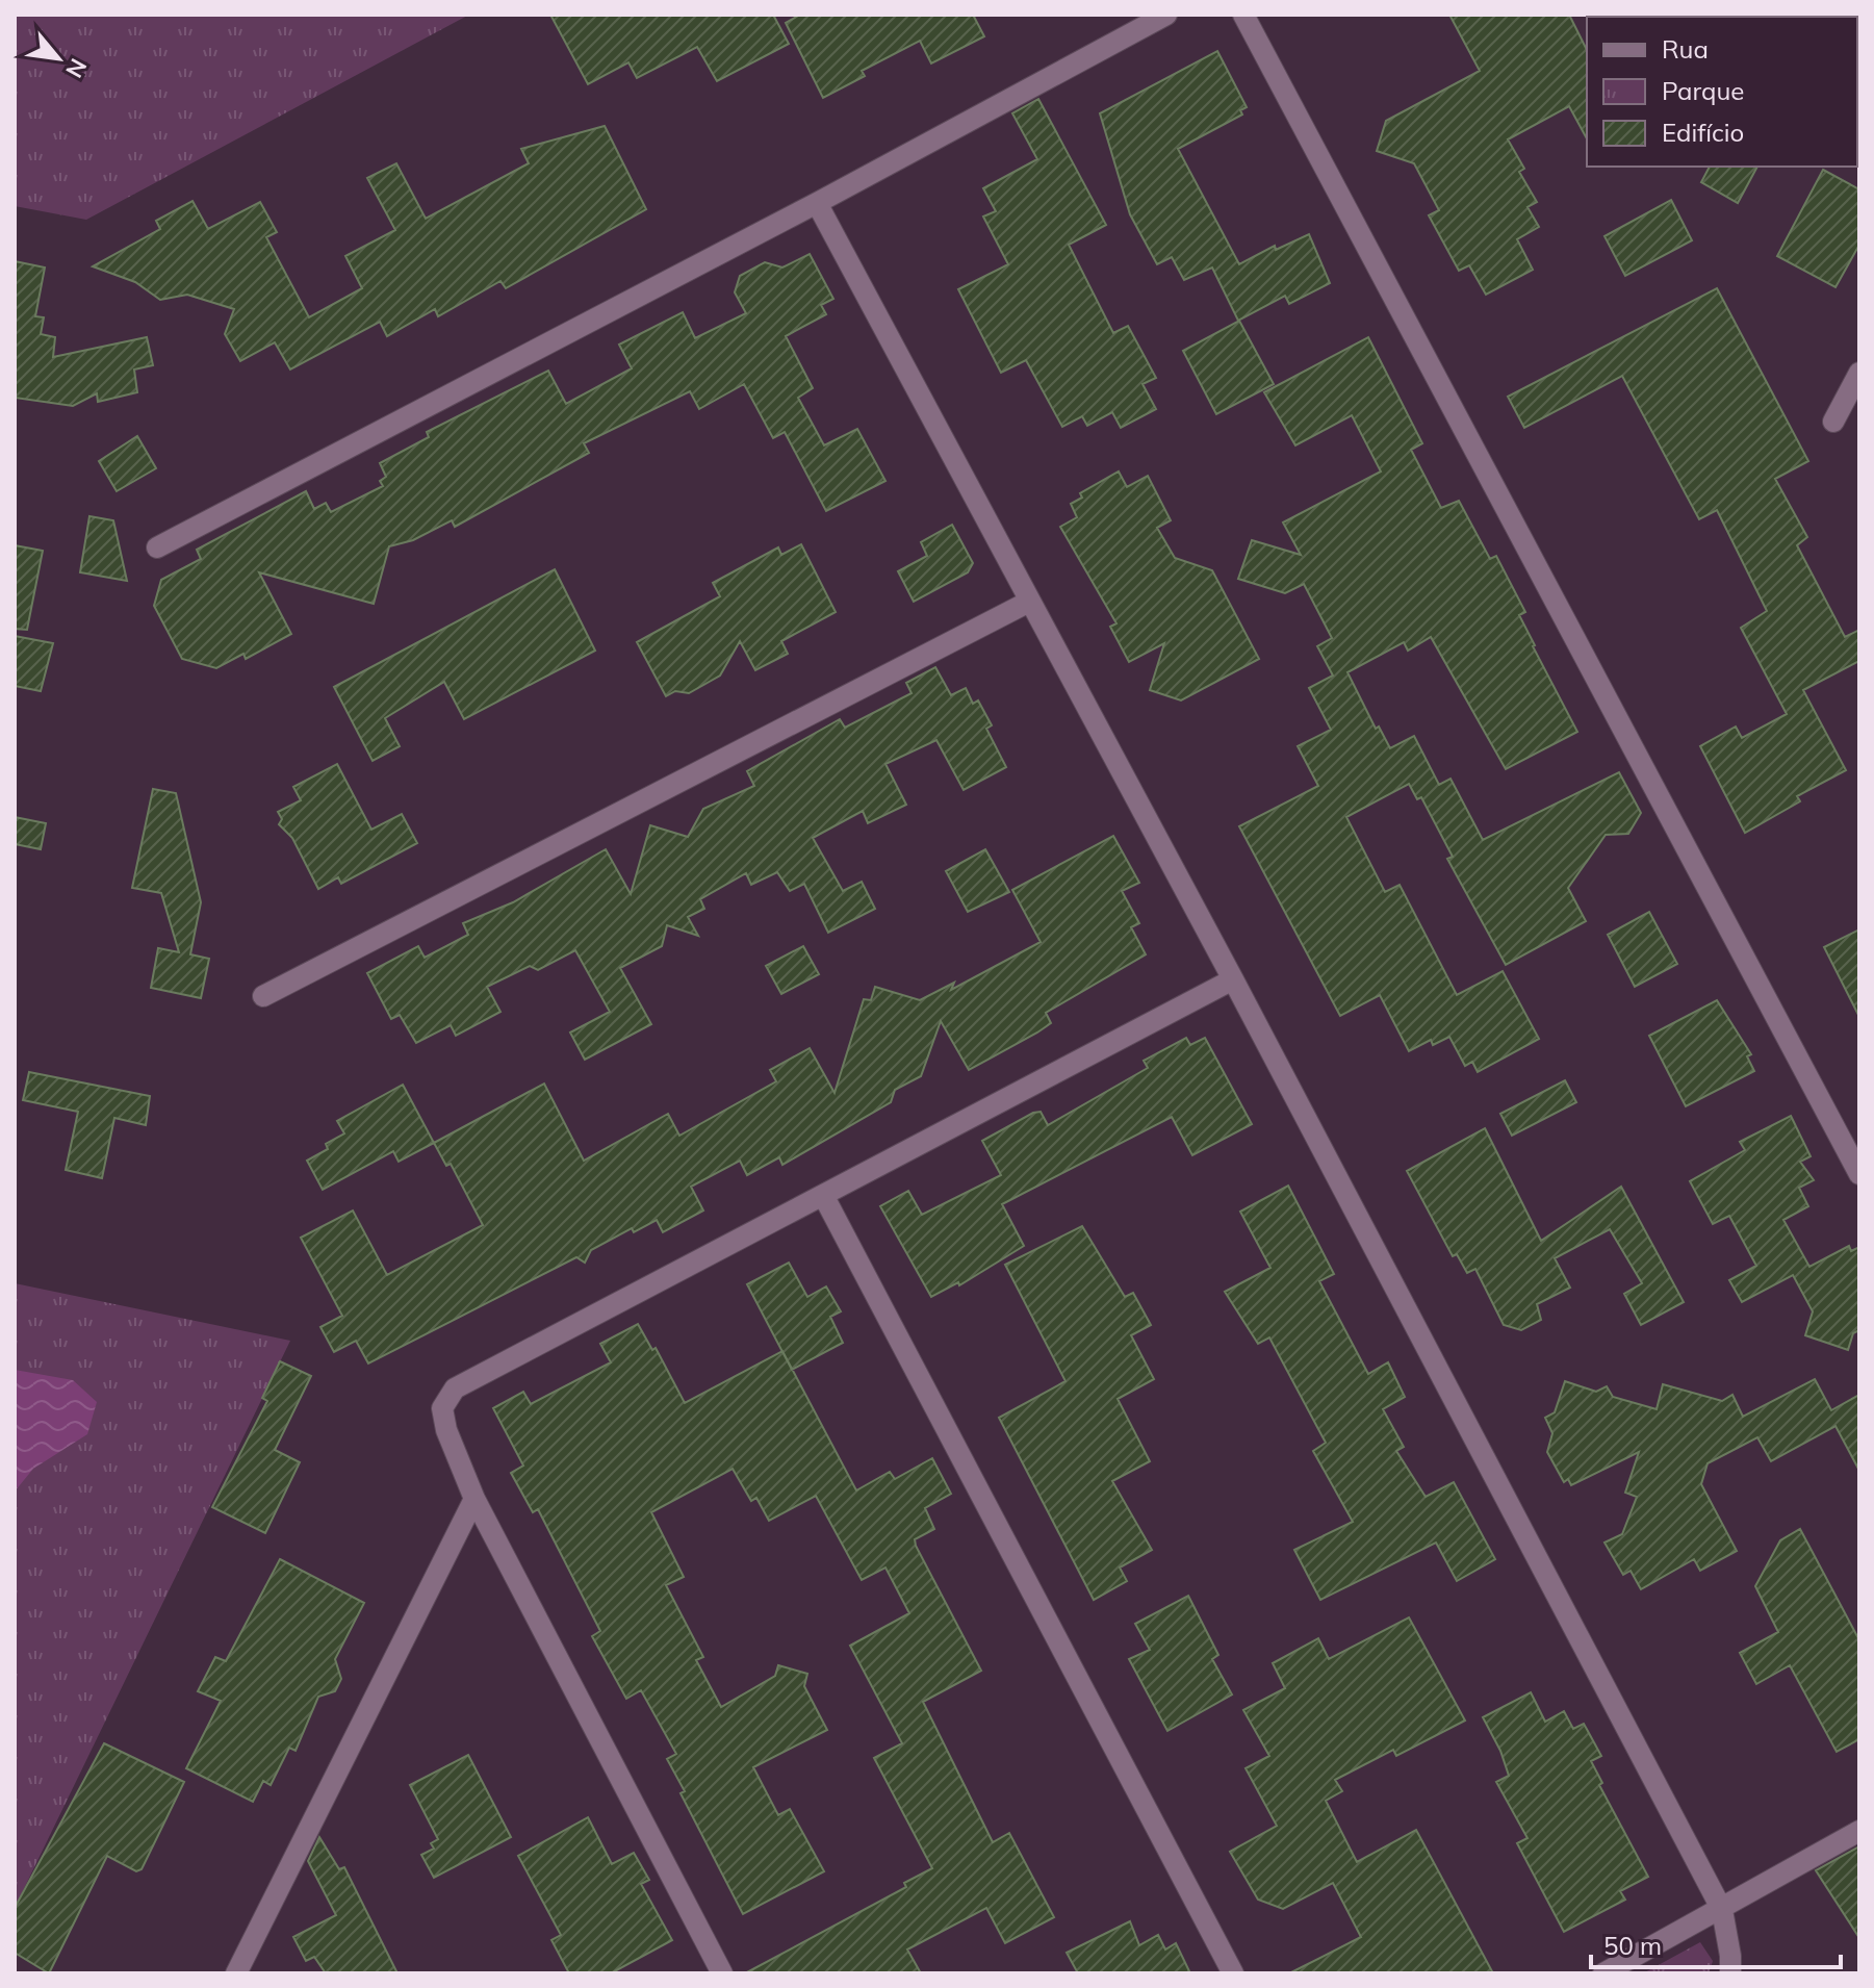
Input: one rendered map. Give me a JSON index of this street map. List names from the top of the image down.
{
  "legend": ["Rua", "Parque", "Edifício"],
  "scale_bar": "50 m",
  "north": "bottom right"
}
